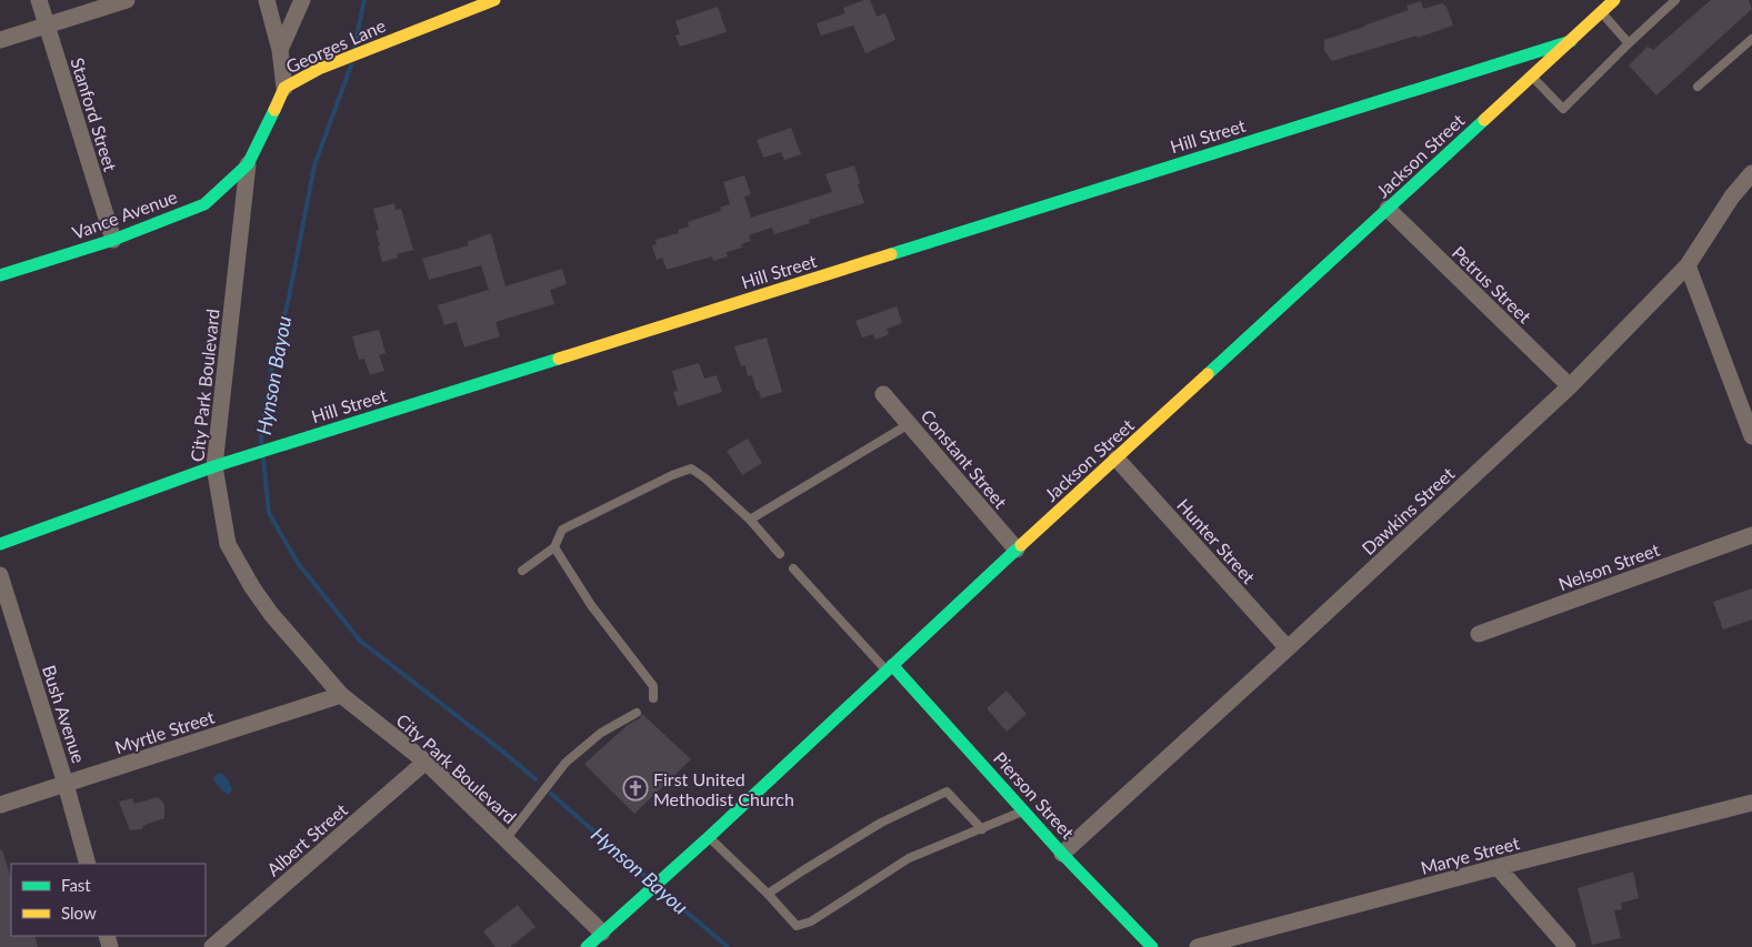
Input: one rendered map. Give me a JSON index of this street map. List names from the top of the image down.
{
  "streets": {
    "street": [
      "Georges Lane",
      "Stanford Street",
      "Hill Street",
      "Jackson Street",
      "Vance Avenue",
      "Petrus Street",
      "City Park Boulevard",
      "Constant Street",
      "Dawkins Street",
      "Hunter Street",
      "Nelson Street",
      "Bush Avenue",
      "Myrtle Street",
      "Pierson Street",
      "Albert Street",
      "Marye Street"
    ]
  },
  "crossings": [
    ["Georges Lane", "City Park Boulevard"],
    ["Stanford Street", "Vance Avenue"],
    ["Hill Street", "Jackson Street"],
    ["Hill Street", "City Park Boulevard"],
    ["Jackson Street", "Petrus Street"],
    ["Jackson Street", "City Park Boulevard"],
    ["Jackson Street", "Constant Street"],
    ["Jackson Street", "Hunter Street"],
    ["Jackson Street", "Pierson Street"],
    ["Vance Avenue", "City Park Boulevard"],
    ["Petrus Street", "Dawkins Street"],
    ["City Park Boulevard", "Myrtle Street"],
    ["City Park Boulevard", "Albert Street"],
    ["Dawkins Street", "Hunter Street"],
    ["Dawkins Street", "Pierson Street"],
    ["Bush Avenue", "Myrtle Street"]
  ],
  "water": ["Hynson Bayou"],
  "places": {
    "church": ["First United Methodist Church"]
  },
  "legend": ["Fast", "Slow"]
}
